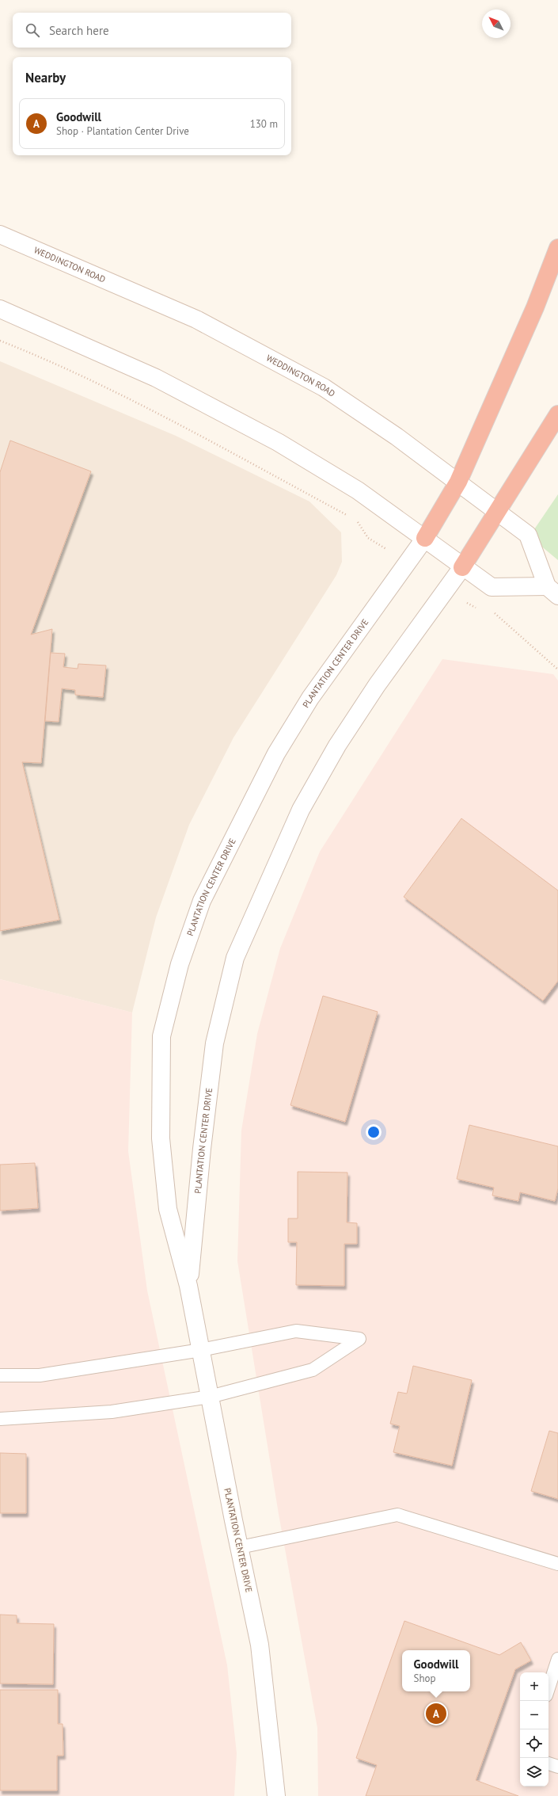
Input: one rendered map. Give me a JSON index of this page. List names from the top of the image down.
{
  "streets": {
    "street": ["WEDDINGTON ROAD", "PLANTATION CENTER DRIVE"]
  },
  "crossings": [
    ["WEDDINGTON ROAD", "PLANTATION CENTER DRIVE"]
  ],
  "north": "top left",
  "page": {
    "search": "Search here",
    "heading": "Nearby",
    "list": [
      {
        "mark": "A",
        "name": "Goodwill",
        "note": "Shop · Plantation Center Drive",
        "value": "130 m"
      }
    ],
    "popup": ["Goodwill", "Shop"],
    "map_buttons": ["+", "−"],
    "pins": "A"
  }
}
